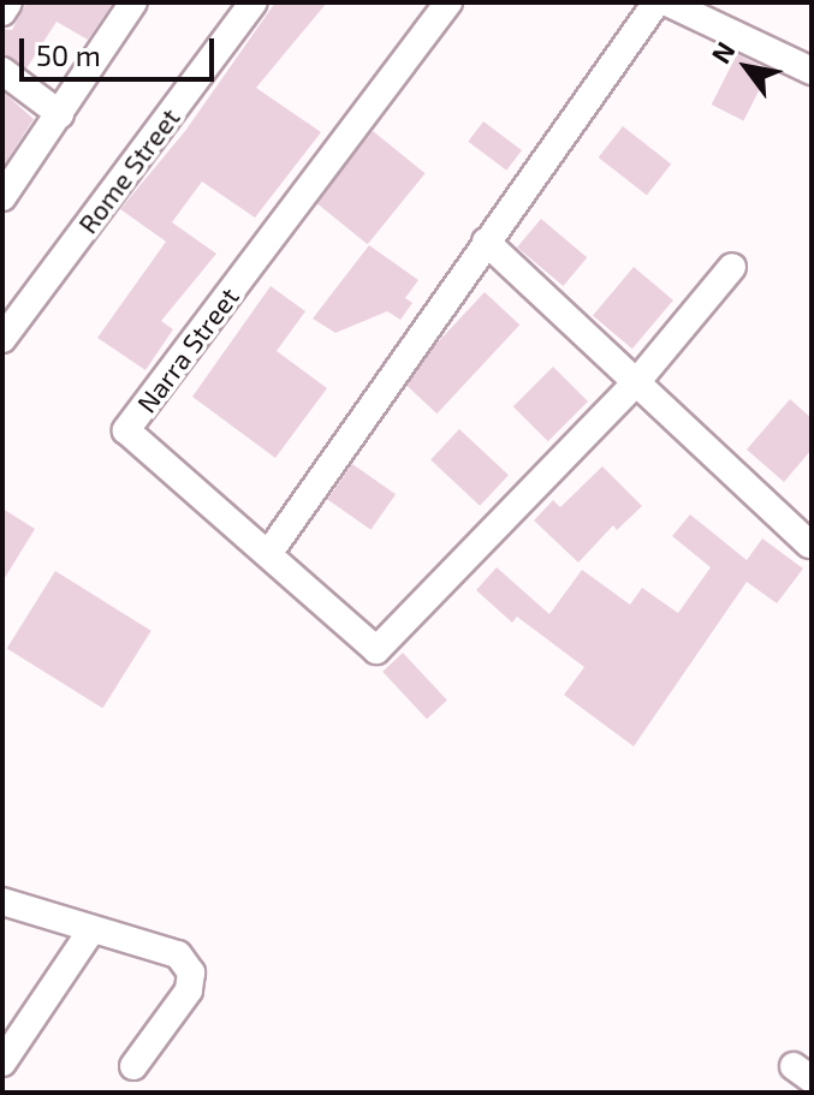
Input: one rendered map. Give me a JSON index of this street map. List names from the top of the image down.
{
  "streets": {
    "street": ["Rome Street", "Narra Street"]
  },
  "scale_bar": "50 m",
  "north": "top left"
}
